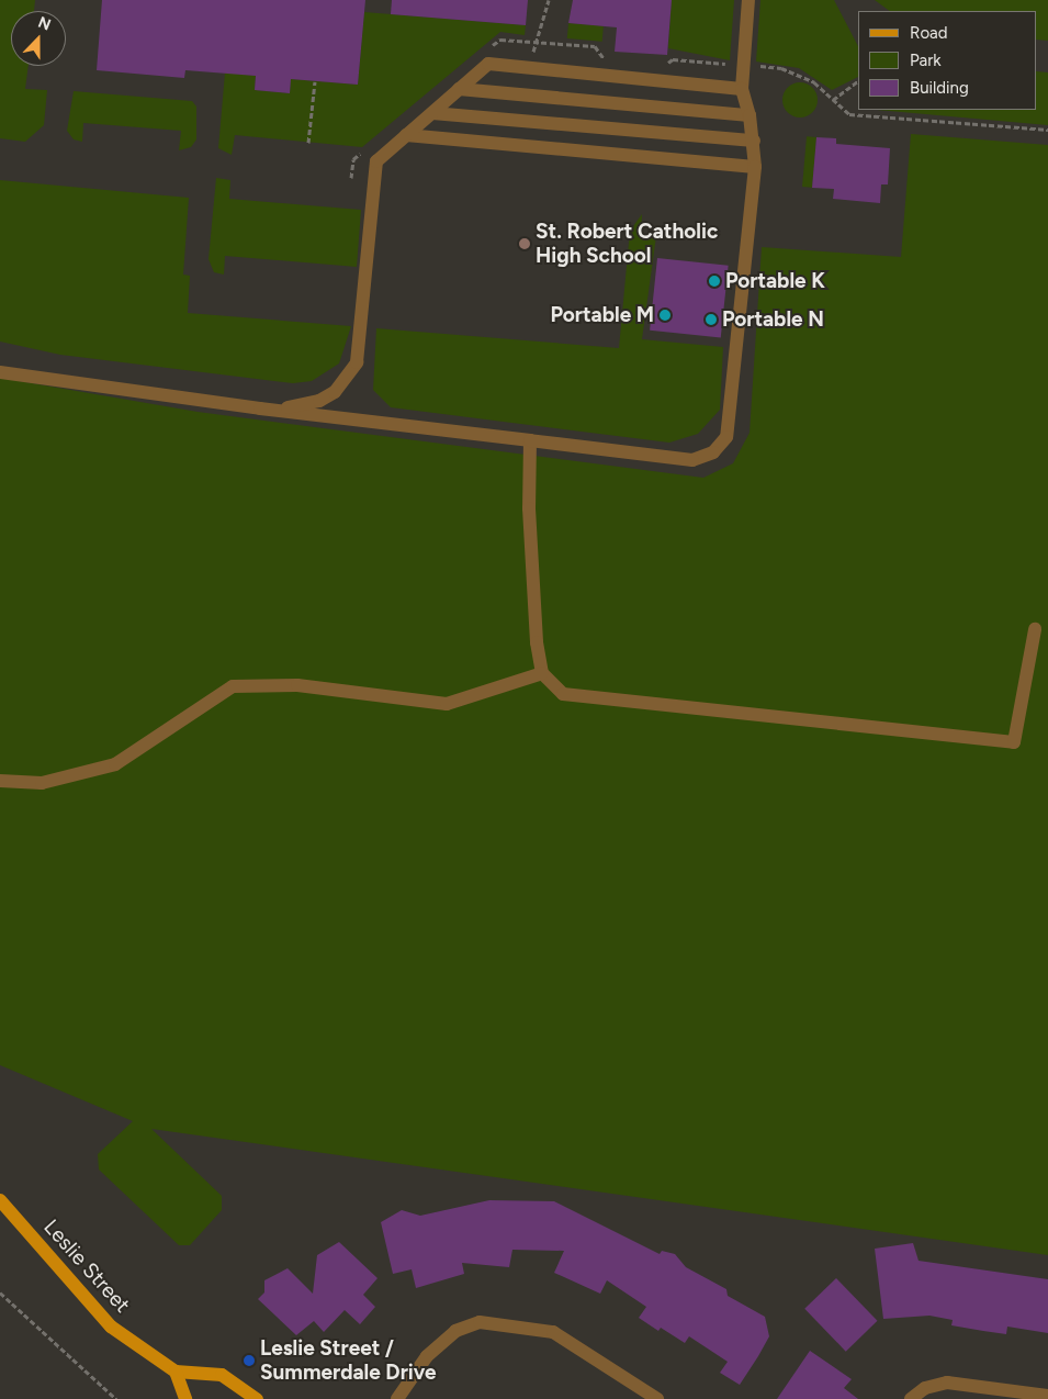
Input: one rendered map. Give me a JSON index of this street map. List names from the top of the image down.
{
  "streets": {
    "main road": ["Leslie Street"]
  },
  "places": [
    "St. Robert Catholic High School",
    "Portable K",
    "Portable M",
    "Portable N",
    "Leslie Street / Summerdale Drive"
  ],
  "legend": ["Road", "Park", "Building"],
  "north": "top"
}
